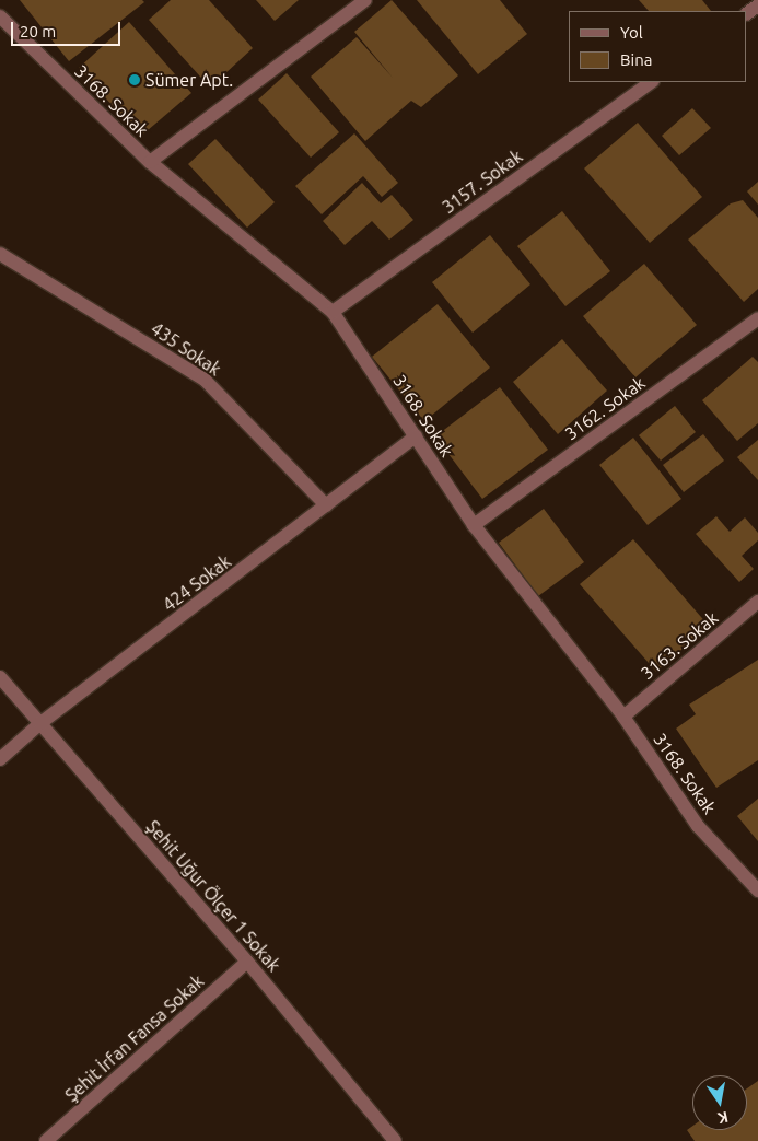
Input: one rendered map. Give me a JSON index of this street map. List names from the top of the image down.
{
  "streets": {
    "street": [
      "3168. Sokak",
      "3157. Sokak",
      "435 Sokak",
      "3162. Sokak",
      "424 Sokak",
      "3163. Sokak",
      "Şehit Uğur Ölçer 1 Sokak",
      "Şehit İrfan Fansa Sokak"
    ]
  },
  "crossings": [
    ["3168. Sokak", "3157. Sokak"],
    ["3168. Sokak", "3162. Sokak"],
    ["3168. Sokak", "424 Sokak"],
    ["3168. Sokak", "3163. Sokak"],
    ["435 Sokak", "424 Sokak"],
    ["424 Sokak", "Şehit Uğur Ölçer 1 Sokak"],
    ["Şehit Uğur Ölçer 1 Sokak", "Şehit İrfan Fansa Sokak"]
  ],
  "places": ["Sümer Apt."],
  "legend": ["Yol", "Bina"],
  "scale_bar": "20 m",
  "north": "bottom"
}
